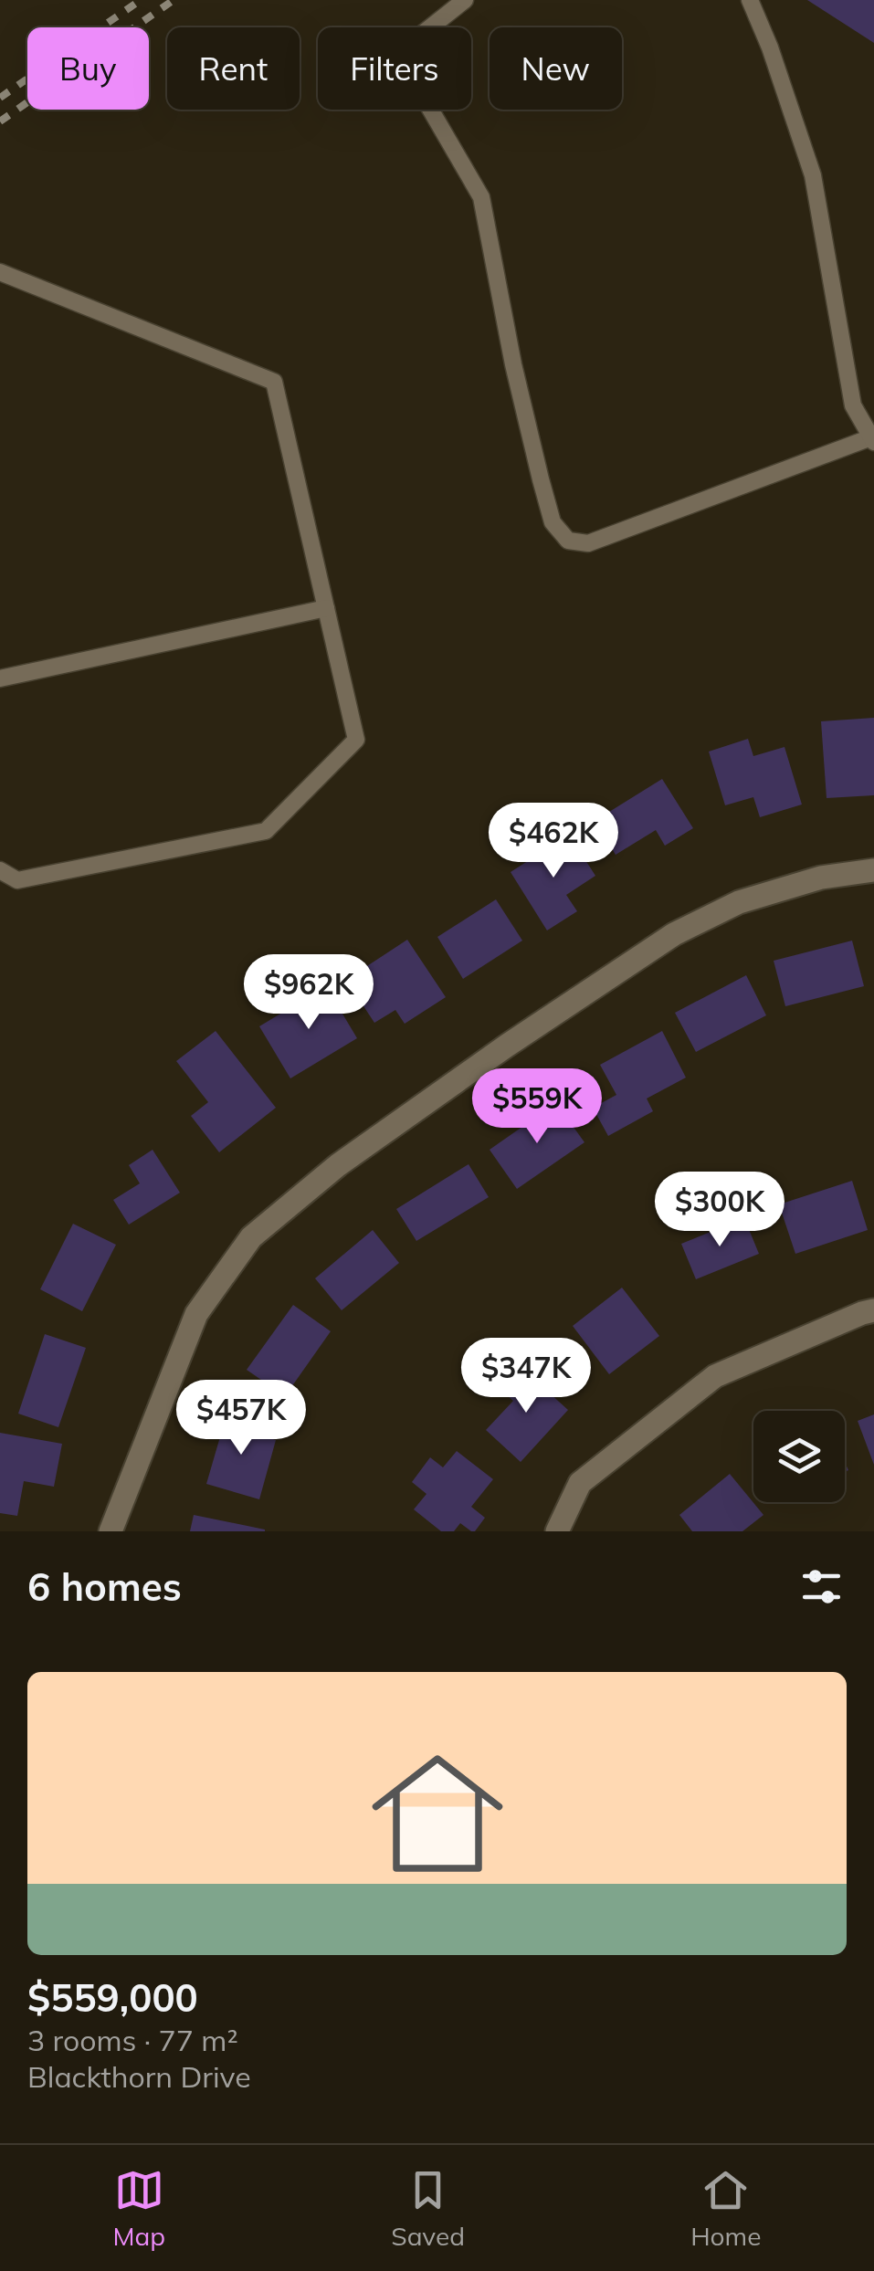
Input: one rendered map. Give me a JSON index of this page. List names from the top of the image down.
{
  "page": {
    "chip": [
      "Buy",
      "Rent",
      "Filters",
      "New"
    ],
    "price": [
      "$462K",
      "$962K",
      "$559K",
      "$300K",
      "$347K",
      "$457K"
    ],
    "heading": "6 homes",
    "list": [
      {
        "name": "$559,000",
        "note": "3 rooms · 77 m² · Blackthorn Drive"
      }
    ],
    "tabs": ["Map", "Saved", "Home"]
  }
}
